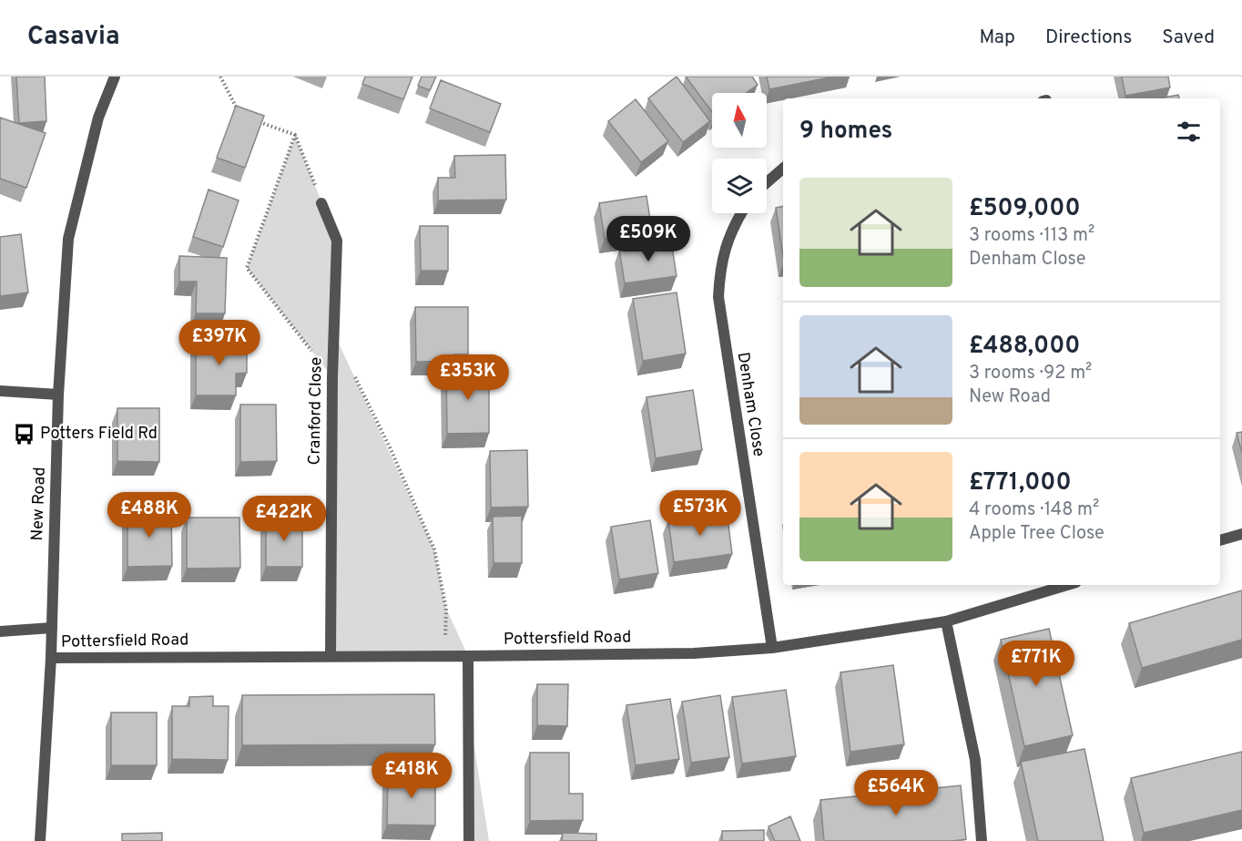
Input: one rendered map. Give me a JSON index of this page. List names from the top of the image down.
{
  "streets": {
    "street": [
      "Denham Close",
      "Cranford Close",
      "New Road",
      "Pottersfield Road"
    ]
  },
  "crossings": [
    ["Denham Close", "Pottersfield Road"],
    ["Cranford Close", "Pottersfield Road"],
    ["New Road", "Pottersfield Road"]
  ],
  "places": {
    "bus stop": ["Potters Field Rd"]
  },
  "north": "top",
  "page": {
    "header": "Casavia",
    "nav": ["Map", "Directions", "Saved"],
    "heading": "9 homes",
    "list": [
      {
        "name": "£509,000",
        "note": "3 rooms · 113 m² · Denham Close"
      },
      {
        "name": "£488,000",
        "note": "3 rooms · 92 m² · New Road"
      },
      {
        "name": "£771,000",
        "note": "4 rooms · 148 m² · Apple Tree Close"
      }
    ],
    "price": [
      "£509K",
      "£397K",
      "£353K",
      "£573K",
      "£488K",
      "£422K",
      "£771K",
      "£418K",
      "£564K"
    ]
  }
}
